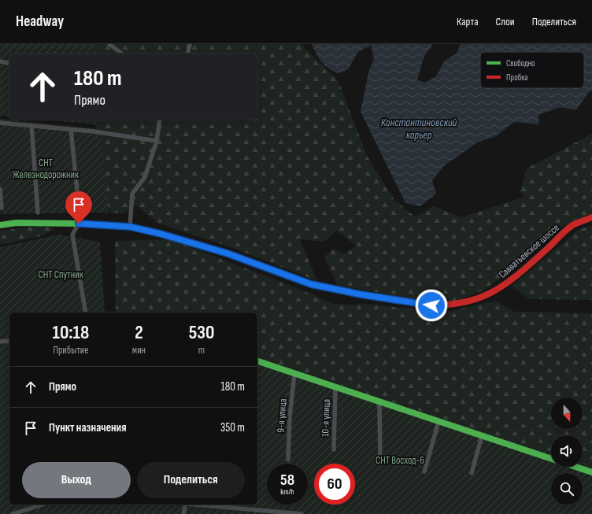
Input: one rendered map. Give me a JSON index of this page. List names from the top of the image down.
{
  "streets": {
    "main road": ["Савватьевское шоссе"],
    "street": ["9-я улица", "10-я улица"]
  },
  "water": ["Константиновский карьер"],
  "parks": ["СНТ Железнодорожник", "СНТ Спутник", "СНТ Восход-6"],
  "legend": ["Свободно", "Пробка"],
  "north": "bottom",
  "page": {
    "header": "Headway",
    "nav": ["Карта", "Слои", "Поделиться"],
    "turn": ["180 m", "Прямо"],
    "eta": [
      "10:18",
      "Прибытие",
      "2",
      "мин",
      "530",
      "m"
    ],
    "list": [
      {
        "name": "Прямо",
        "value": "180 m"
      },
      {
        "name": "Пункт назначения",
        "value": "350 m"
      }
    ],
    "buttons": ["Выход", "Поделиться"],
    "speed": "58 km/h",
    "limit": "60"
  }
}
